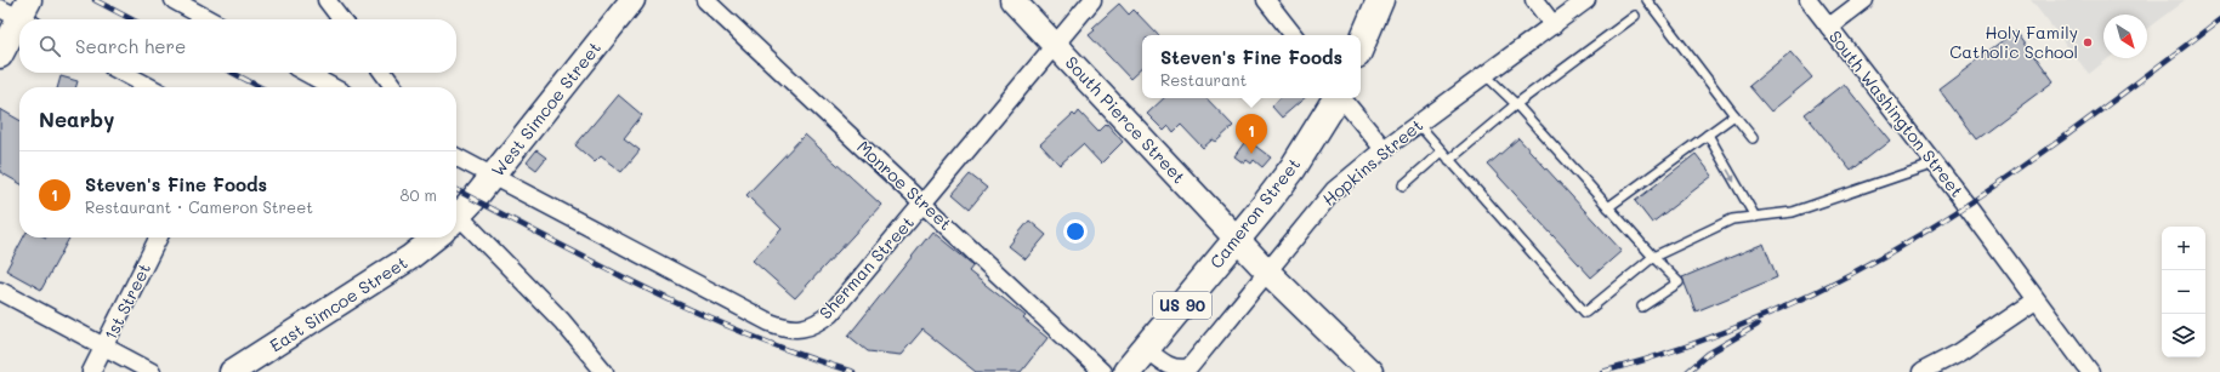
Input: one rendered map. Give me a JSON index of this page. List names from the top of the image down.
{
  "streets": {
    "main road": ["Cameron Street", "US 90"],
    "street": [
      "West Simcoe Street",
      "South Washington Street",
      "South Pierce Street",
      "Hopkins Street",
      "Monroe Street",
      "Sherman Street",
      "1st Street",
      "East Simcoe Street"
    ]
  },
  "crossings": [
    ["West Simcoe Street", "Sherman Street"],
    ["South Pierce Street", "Hopkins Street"],
    ["South Pierce Street", "Cameron Street"],
    ["South Pierce Street", "Sherman Street"],
    ["Hopkins Street", "Cameron Street"],
    ["Monroe Street", "Sherman Street"]
  ],
  "places": ["Holy Family Catholic School"],
  "north": "bottom right",
  "page": {
    "search": "Search here",
    "popup": ["Steven's Fine Foods", "Restaurant"],
    "heading": "Nearby",
    "pins": "1",
    "list": [
      {
        "mark": "1",
        "name": "Steven's Fine Foods",
        "note": "Restaurant · Cameron Street",
        "value": "80 m"
      }
    ],
    "map_buttons": ["+", "−"]
  }
}
